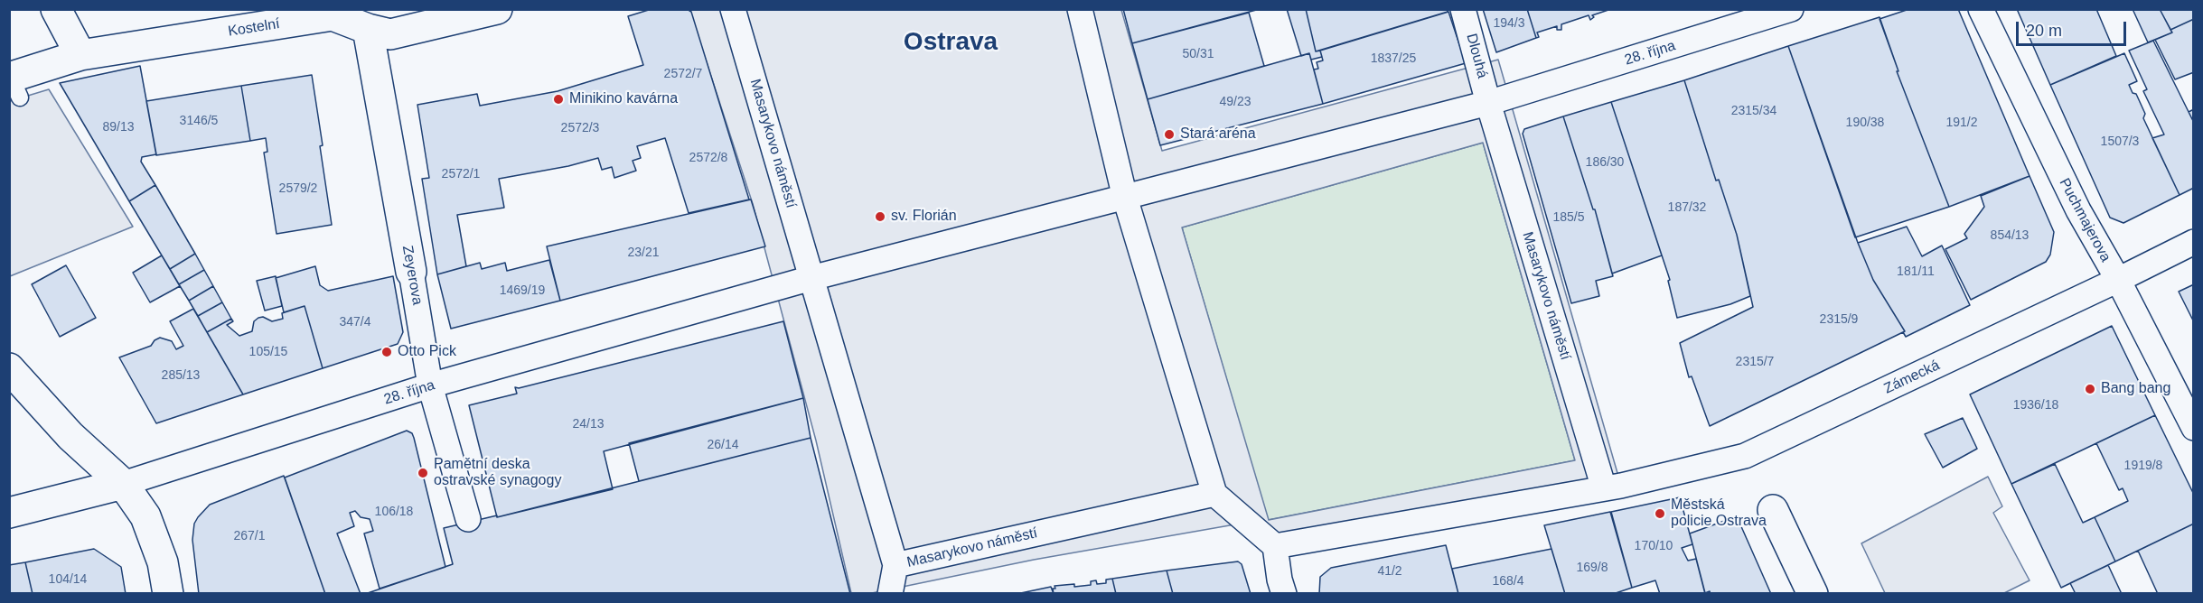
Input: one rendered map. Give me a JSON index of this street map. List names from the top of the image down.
{
  "streets": {
    "street": [
      "Kostelní",
      "28. října",
      "Dlouhá",
      "Masarykovo náměstí",
      "Puchmajerova",
      "Zeyerova",
      "Zámecká"
    ]
  },
  "crossings": [
    ["Kostelní", "Zeyerova"],
    ["28. října", "Dlouhá"],
    ["28. října", "Masarykovo náměstí"],
    ["28. října", "Zeyerova"],
    ["Dlouhá", "Masarykovo náměstí"],
    ["Masarykovo náměstí", "Zámecká"],
    ["Puchmajerova", "Zámecká"]
  ],
  "districts": ["Ostrava"],
  "places": [
    "Minikino kavárna",
    "Stará aréna",
    "sv. Florián",
    "Otto Pick",
    "Bang bang",
    "Pamětní deska ostravské synagogy",
    "Městská policie Ostrava"
  ],
  "house_numbers": [
    "194/3",
    "50/31",
    "1837/25",
    "2572/7",
    "49/23",
    "2315/34",
    "3146/5",
    "190/38",
    "191/2",
    "89/13",
    "2572/3",
    "1507/3",
    "2572/8",
    "186/30",
    "2572/1",
    "2579/2",
    "187/32",
    "185/5",
    "854/13",
    "23/21",
    "181/11",
    "1469/19",
    "2315/9",
    "347/4",
    "105/15",
    "2315/7",
    "285/13",
    "1936/18",
    "24/13",
    "26/14",
    "1919/8",
    "106/18",
    "267/1",
    "170/10",
    "169/8",
    "41/2",
    "104/14",
    "168/4"
  ],
  "scale_bar": "20 m"
}
